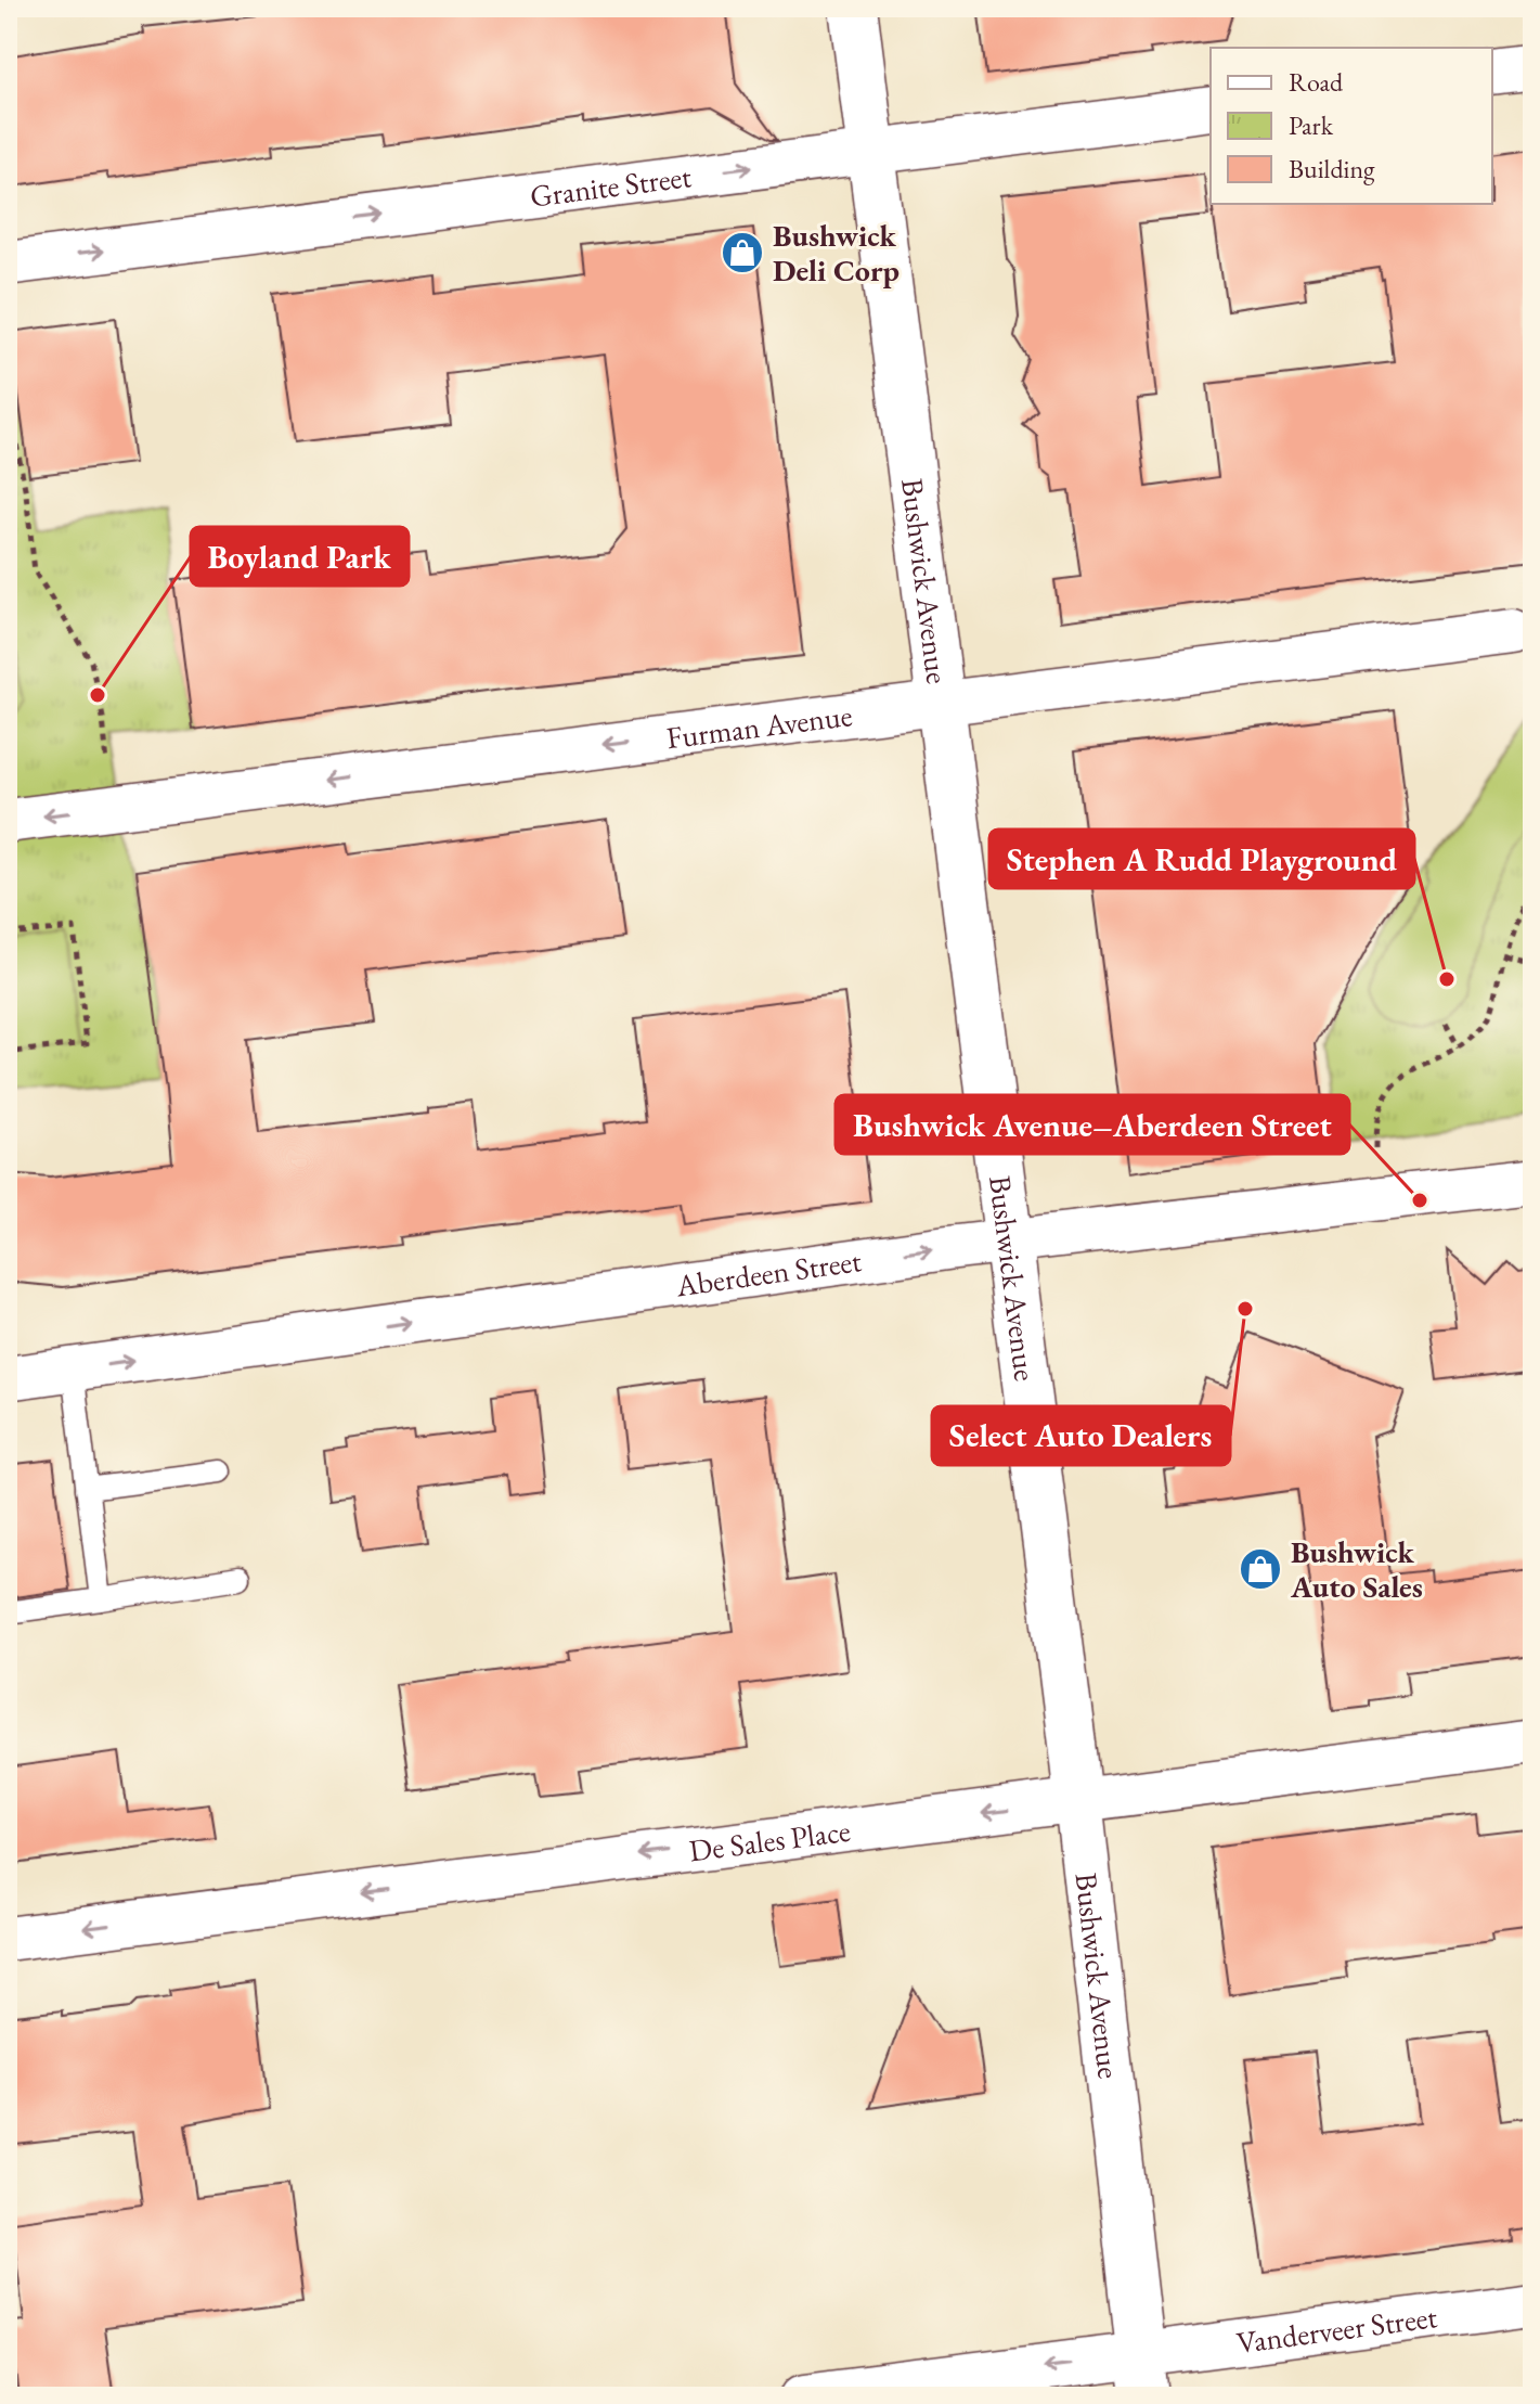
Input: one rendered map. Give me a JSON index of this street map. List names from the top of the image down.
{
  "streets": {
    "main road": ["Bushwick Avenue"],
    "street": [
      "Granite Street",
      "Furman Avenue",
      "Aberdeen Street",
      "De Sales Place",
      "Vanderveer Street"
    ]
  },
  "crossings": [
    ["Granite Street", "Bushwick Avenue"],
    ["Bushwick Avenue", "Furman Avenue"],
    ["Bushwick Avenue", "Aberdeen Street"],
    ["Bushwick Avenue", "De Sales Place"],
    ["Bushwick Avenue", "Vanderveer Street"]
  ],
  "one_way": [
    "Granite Street",
    "Furman Avenue",
    "Aberdeen Street",
    "De Sales Place"
  ],
  "places": {
    "shop": ["Bushwick Deli Corp", "Bushwick Auto Sales"],
    "other": [
      "Boyland Park",
      "Stephen A Rudd Playground",
      "Bushwick Avenue–Aberdeen Street",
      "Select Auto Dealers"
    ]
  },
  "legend": ["Road", "Park", "Building"]
}
